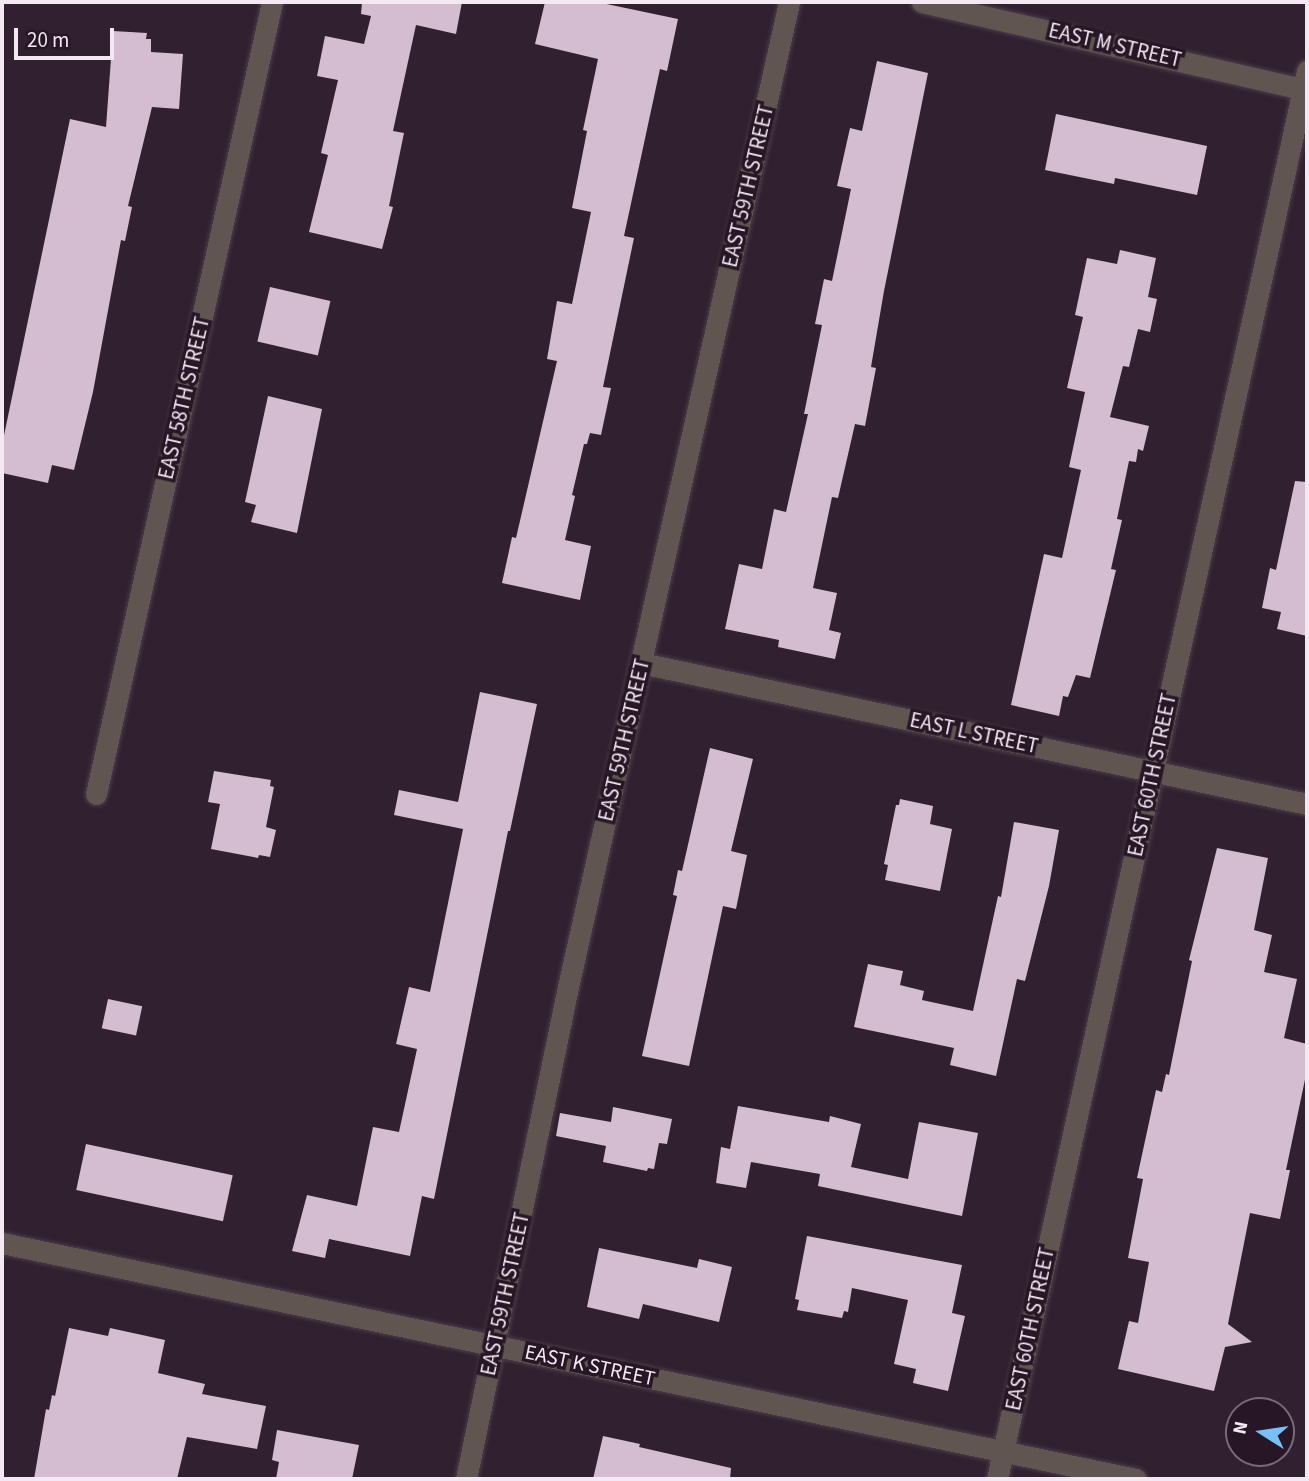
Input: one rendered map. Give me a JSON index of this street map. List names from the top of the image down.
{
  "streets": {
    "street": [
      "EAST M STREET",
      "EAST 59TH STREET",
      "EAST 58TH STREET",
      "EAST L STREET",
      "EAST 60TH STREET",
      "EAST K STREET"
    ]
  },
  "crossings": [
    ["EAST M STREET", "EAST 60TH STREET"],
    ["EAST 59TH STREET", "EAST L STREET"],
    ["EAST 59TH STREET", "EAST K STREET"],
    ["EAST L STREET", "EAST 60TH STREET"],
    ["EAST 60TH STREET", "EAST K STREET"]
  ],
  "scale_bar": "20 m",
  "north": "left"
}
